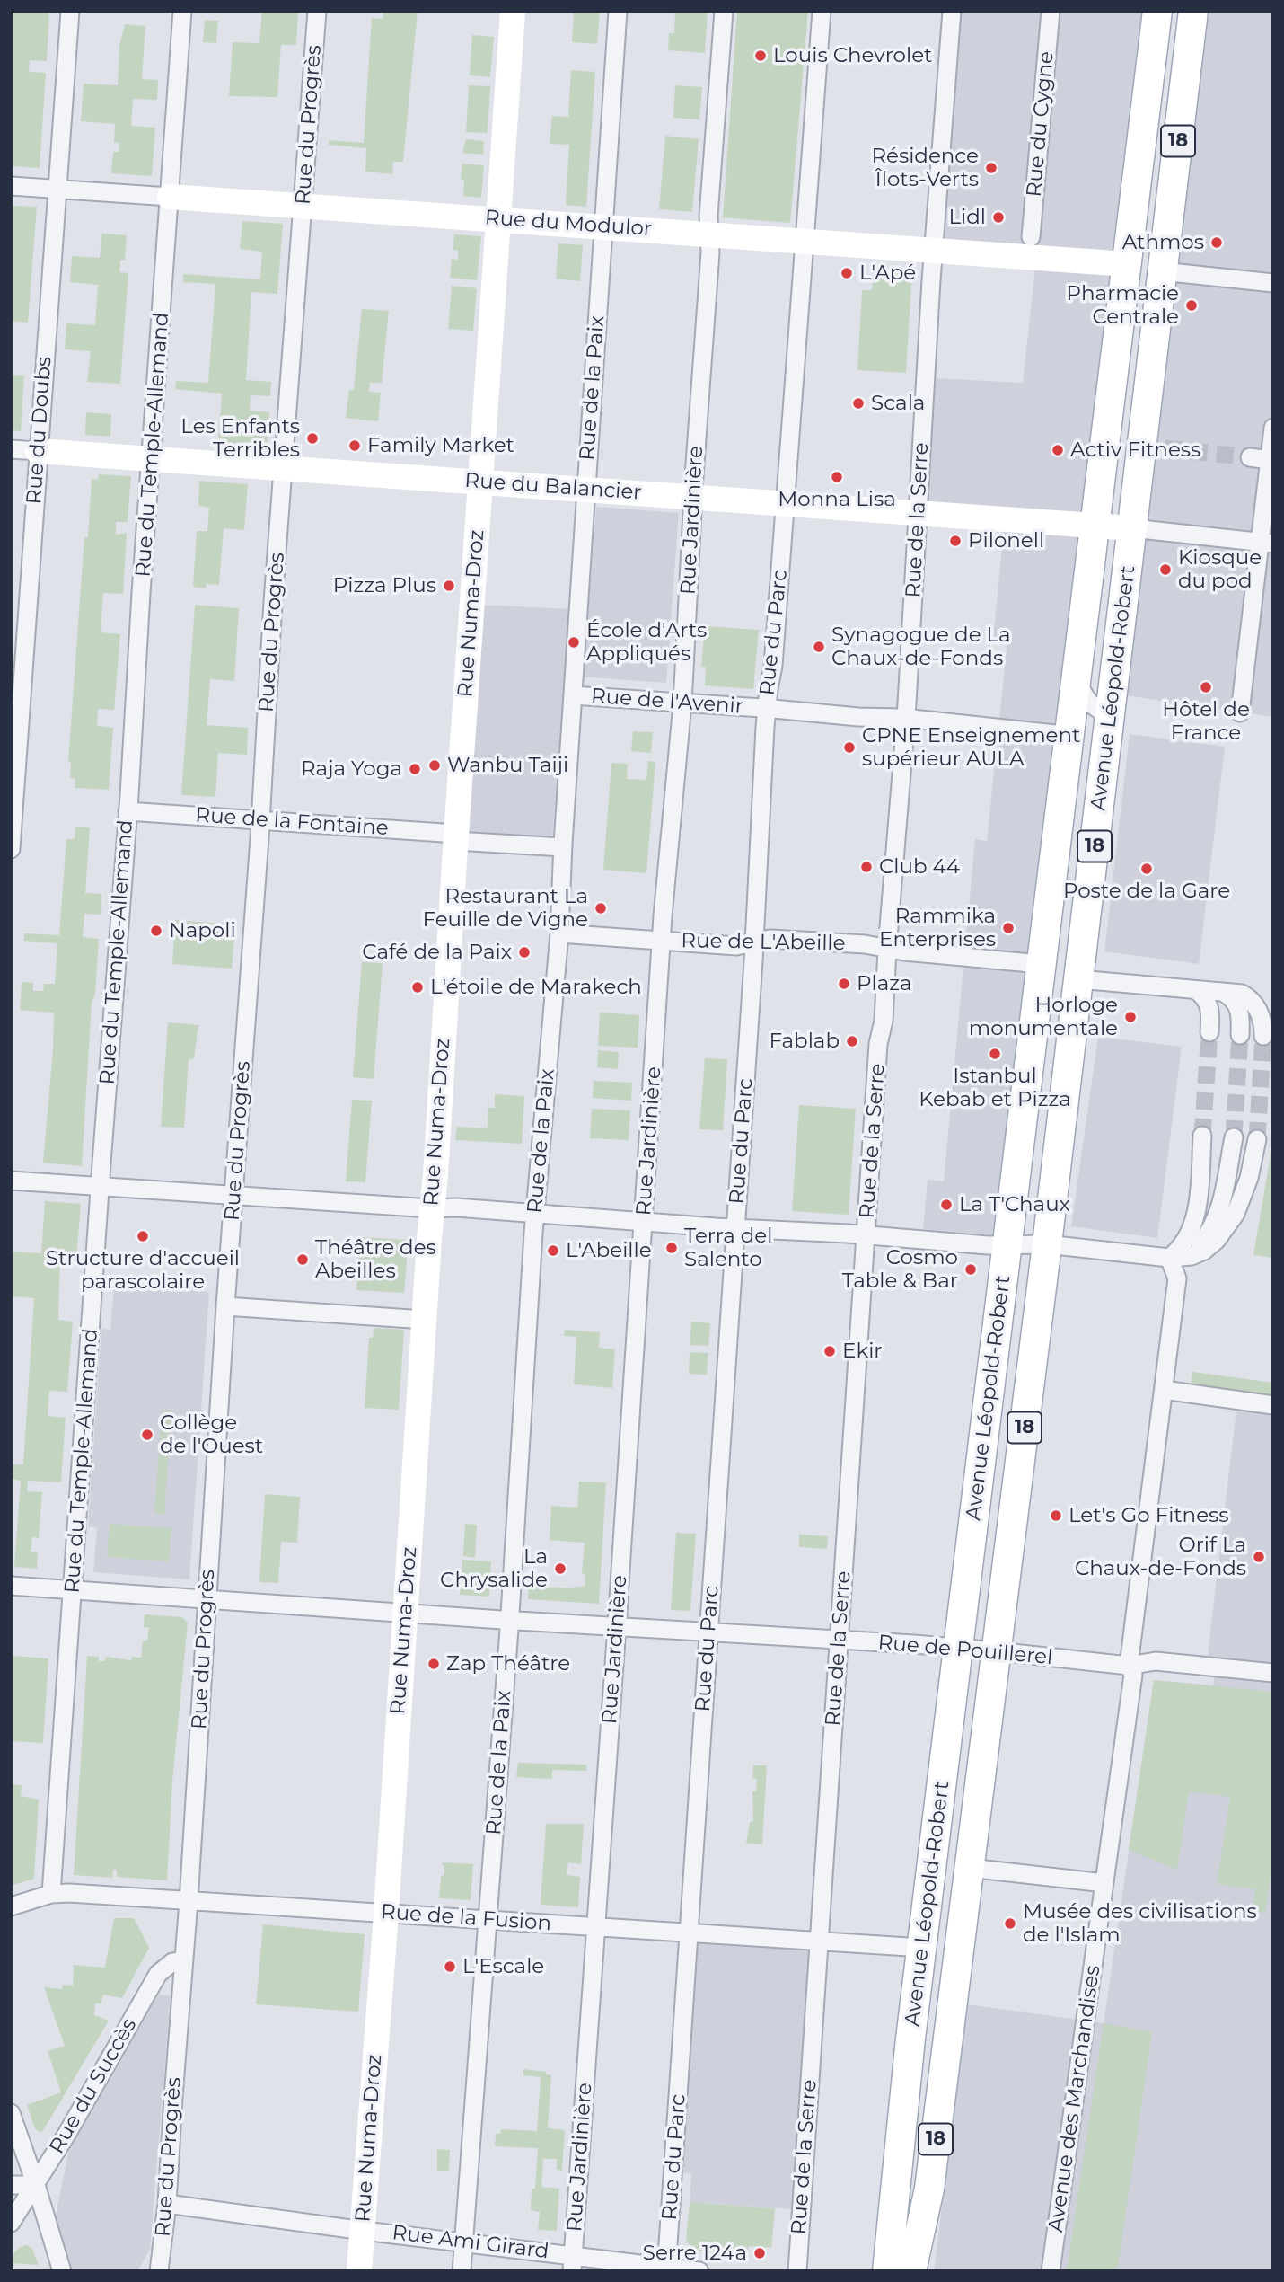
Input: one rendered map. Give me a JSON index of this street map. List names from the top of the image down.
{
  "streets": {
    "main road": [
      "18",
      "Rue du Modulor",
      "Rue du Balancier",
      "Rue Numa-Droz",
      "Avenue Léopold-Robert"
    ],
    "street": [
      "Rue du Cygne",
      "Rue du Progrès",
      "Rue de la Paix",
      "Rue du Doubs",
      "Rue du Temple-Allemand",
      "Rue Jardinière",
      "Rue de la Serre",
      "Rue du Parc",
      "Rue de l'Avenir",
      "Rue de la Fontaine",
      "Rue de L'Abeille",
      "Rue de Pouillerel",
      "Rue de la Fusion",
      "Rue du Succès",
      "Avenue des Marchandises",
      "Rue Ami Girard"
    ]
  },
  "crossings": [
    ["Rue du Progrès", "Rue du Modulor"],
    ["Rue du Progrès", "Rue du Balancier"],
    ["Rue du Progrès", "Rue de la Fontaine"],
    ["Rue du Progrès", "Rue de Pouillerel"],
    ["Rue du Progrès", "Rue de la Fusion"],
    ["Rue du Progrès", "Rue du Succès"],
    ["Rue du Progrès", "Rue Ami Girard"],
    ["Rue du Modulor", "Rue de la Paix"],
    ["Rue du Modulor", "Rue du Doubs"],
    ["Rue du Modulor", "Rue du Temple-Allemand"],
    ["Rue du Modulor", "Rue Jardinière"],
    ["Rue du Modulor", "Rue de la Serre"],
    ["Rue du Modulor", "Rue Numa-Droz"],
    ["Rue du Modulor", "Rue du Parc"],
    ["Rue du Modulor", "Avenue Léopold-Robert"],
    ["Rue de la Paix", "Rue du Balancier"],
    ["Rue de la Paix", "Rue de l'Avenir"],
    ["Rue de la Paix", "Rue de la Fontaine"],
    ["Rue de la Paix", "Rue de L'Abeille"],
    ["Rue de la Paix", "Rue de Pouillerel"],
    ["Rue de la Paix", "Rue de la Fusion"],
    ["Rue de la Paix", "Rue Ami Girard"],
    ["Rue du Doubs", "Rue du Balancier"],
    ["Rue du Temple-Allemand", "Rue du Balancier"],
    ["Rue du Temple-Allemand", "Rue de la Fontaine"],
    ["Rue du Temple-Allemand", "Rue de Pouillerel"],
    ["Rue du Temple-Allemand", "Rue de la Fusion"],
    ["Rue du Balancier", "Rue Jardinière"],
    ["Rue du Balancier", "Rue de la Serre"],
    ["Rue du Balancier", "Rue Numa-Droz"],
    ["Rue du Balancier", "Rue du Parc"],
    ["Rue du Balancier", "Avenue Léopold-Robert"],
    ["Rue Jardinière", "Rue de l'Avenir"],
    ["Rue Jardinière", "Rue de L'Abeille"],
    ["Rue Jardinière", "Rue de Pouillerel"],
    ["Rue Jardinière", "Rue de la Fusion"],
    ["Rue Jardinière", "Rue Ami Girard"],
    ["Rue de la Serre", "Rue de L'Abeille"],
    ["Rue de la Serre", "Rue de Pouillerel"],
    ["Rue de la Serre", "Rue de la Fusion"],
    ["Rue Numa-Droz", "Rue de la Fontaine"],
    ["Rue Numa-Droz", "Rue de Pouillerel"],
    ["Rue Numa-Droz", "Rue de la Fusion"],
    ["Rue Numa-Droz", "Rue Ami Girard"],
    ["Rue du Parc", "Rue de L'Abeille"],
    ["Rue du Parc", "Rue de Pouillerel"],
    ["Rue du Parc", "Rue de la Fusion"],
    ["Rue du Parc", "Rue Ami Girard"],
    ["Avenue Léopold-Robert", "Rue de L'Abeille"],
    ["Avenue Léopold-Robert", "Rue de Pouillerel"],
    ["Avenue Léopold-Robert", "Rue de la Fusion"],
    ["Rue de Pouillerel", "Avenue des Marchandises"]
  ],
  "places": [
    "Louis Chevrolet",
    "Résidence Îlots-Verts",
    "Lidl",
    "Athmos",
    "L'Apé",
    "Pharmacie Centrale",
    "Scala",
    "Les Enfants Terribles",
    "Family Market",
    "Activ Fitness",
    "Monna Lisa",
    "Pilonell",
    "Kiosque du pod",
    "Pizza Plus",
    "École d'Arts Appliqués",
    "Synagogue de La Chaux-de-Fonds",
    "Hôtel de France",
    "CPNE Enseignement supérieur AULA",
    "Wanbu Taiji",
    "Raja Yoga",
    "Club 44",
    "Poste de la Gare",
    "Restaurant La Feuille de Vigne",
    "Rammika Enterprises",
    "Napoli",
    "Café de la Paix",
    "Plaza",
    "L'étoile de Marakech",
    "Horloge monumentale",
    "Fablab",
    "Istanbul Kebab et Pizza",
    "La T'Chaux",
    "Structure d'accueil parascolaire",
    "Terra del Salento",
    "L'Abeille",
    "Théâtre des Abeilles",
    "Cosmo Table & Bar",
    "Ekir",
    "Collège de l'Ouest",
    "Let's Go Fitness",
    "Orif La Chaux-de-Fonds",
    "La Chrysalide",
    "Zap Théâtre",
    "Musée des civilisations de l'Islam",
    "L'Escale",
    "Serre 124a"
  ]
}
